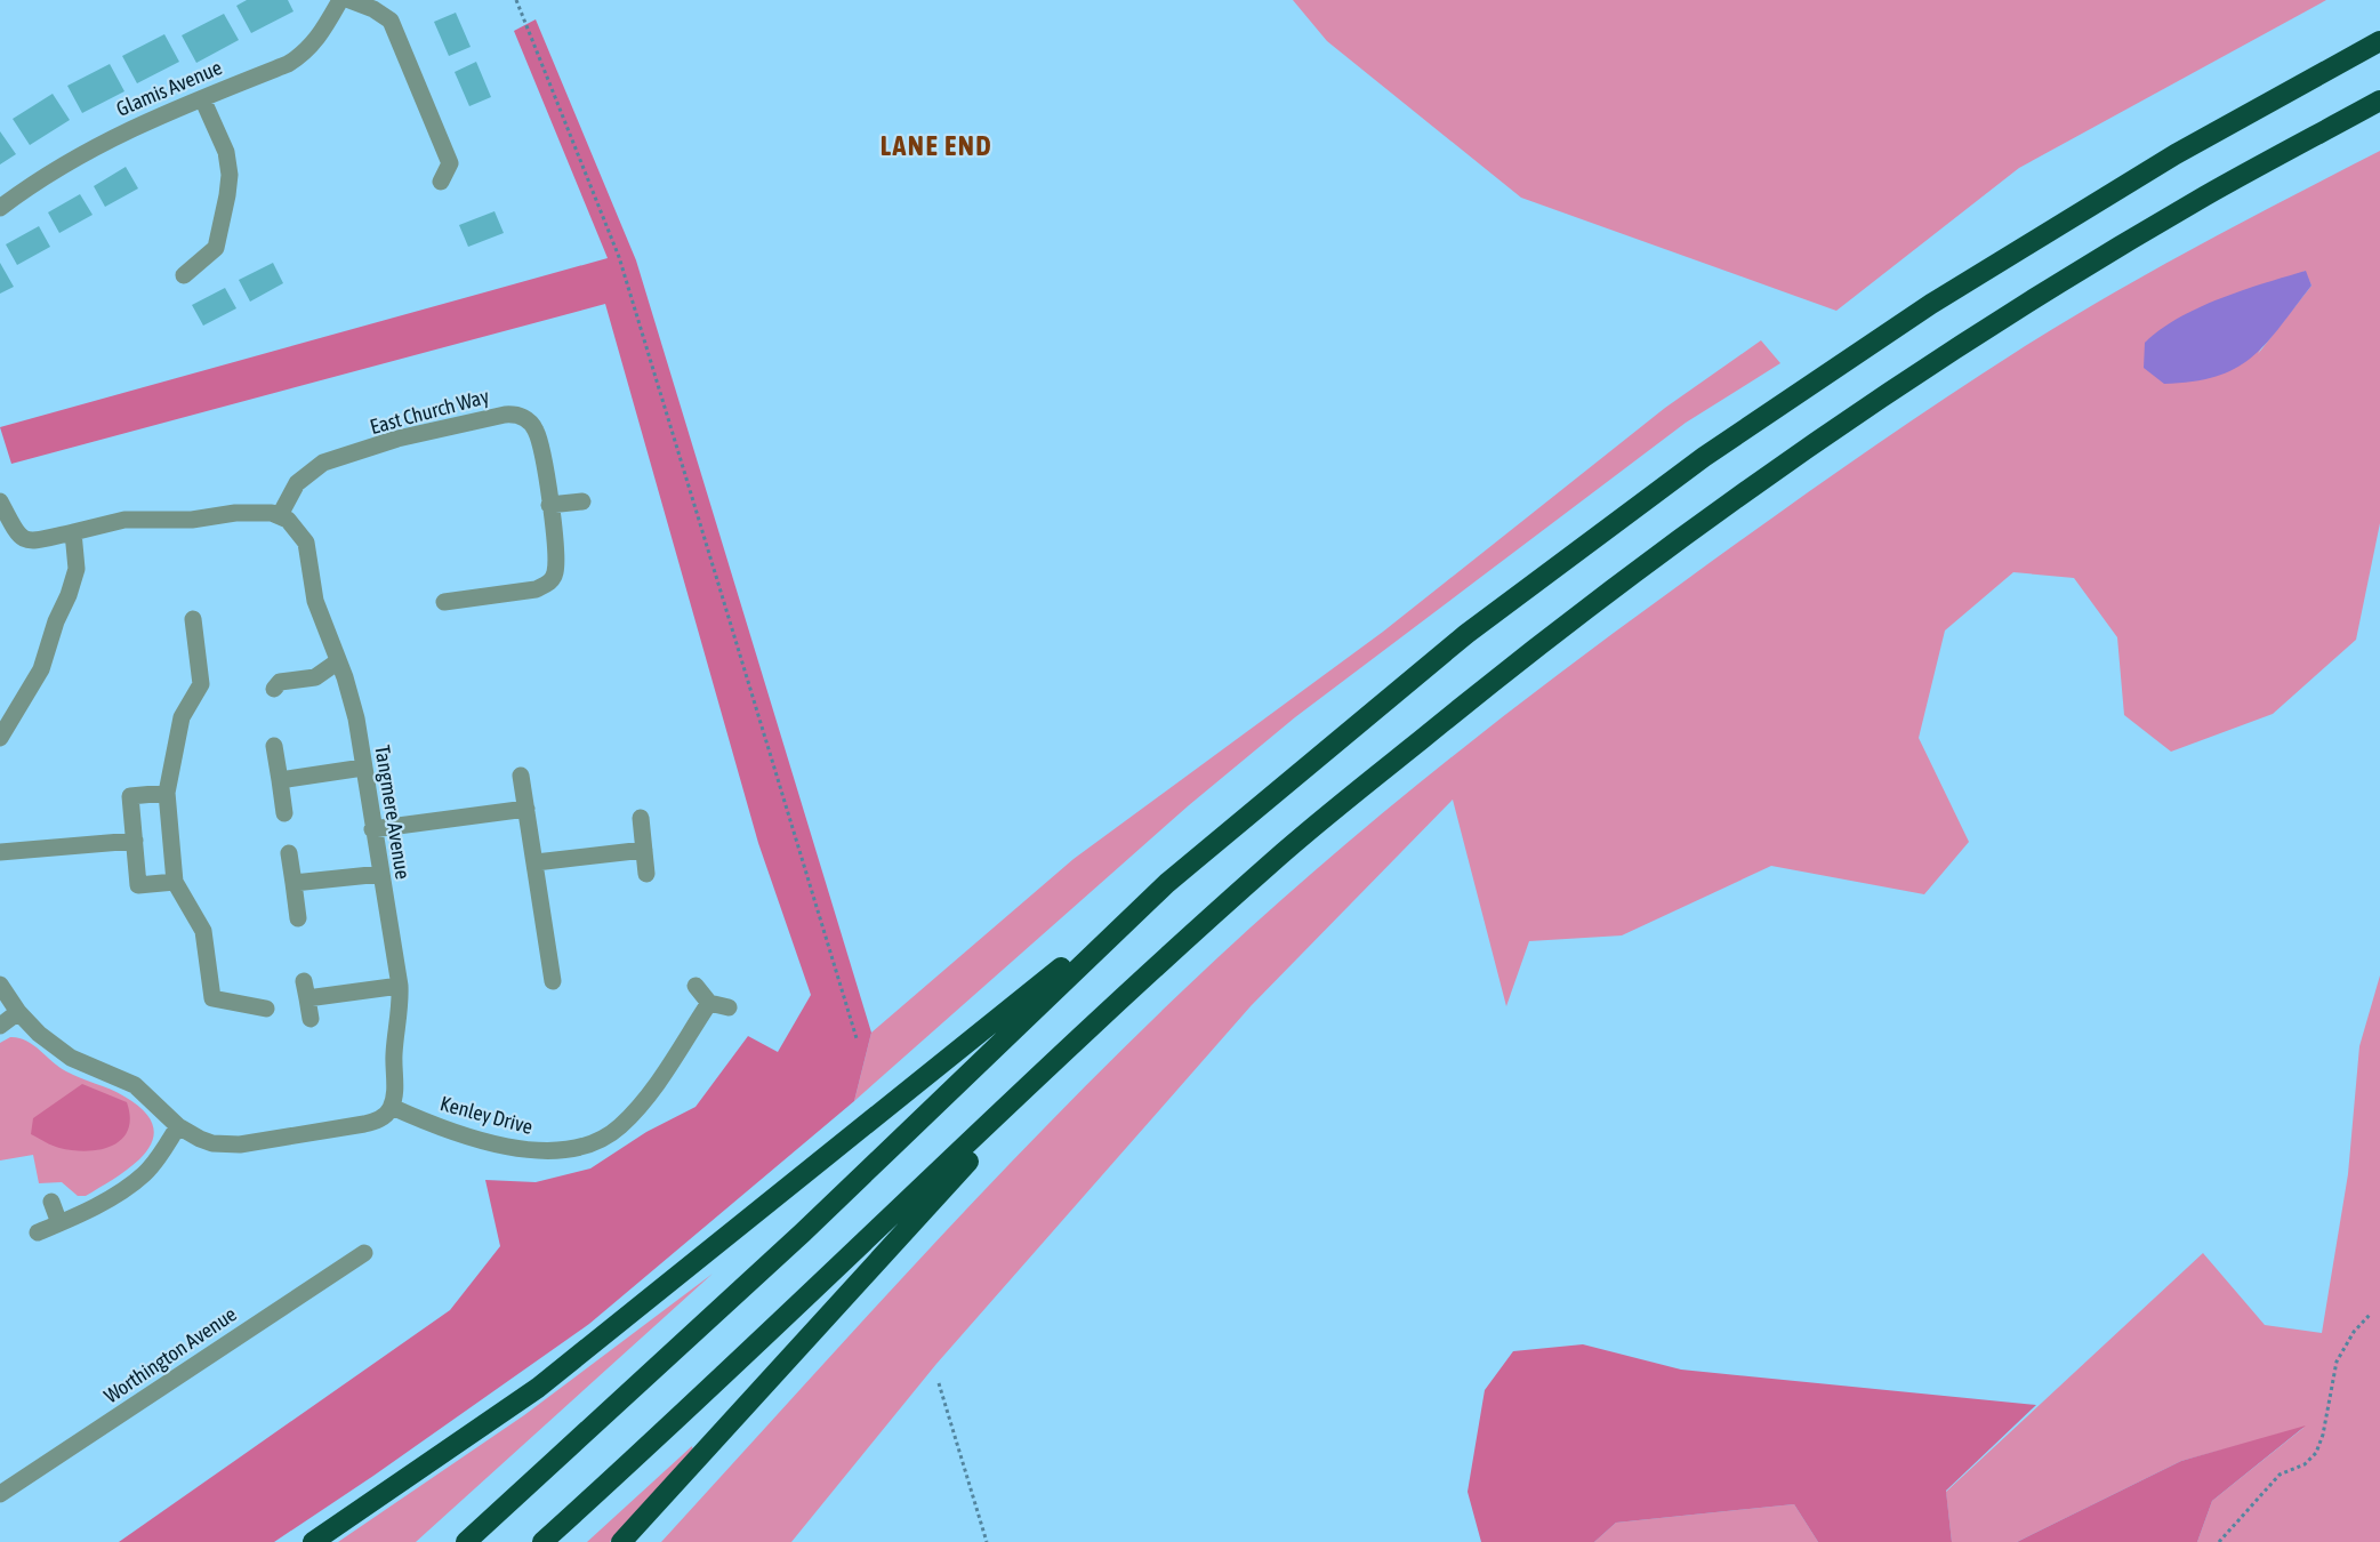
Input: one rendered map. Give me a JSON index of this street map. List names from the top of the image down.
{
  "streets": {
    "street": [
      "Glamis Avenue",
      "East Church Way",
      "Tangmere Avenue",
      "Kenley Drive",
      "Worthington Avenue"
    ]
  },
  "crossings": [
    ["East Church Way", "Tangmere Avenue"],
    ["Tangmere Avenue", "Kenley Drive"]
  ],
  "districts": ["LANE END"]
}
